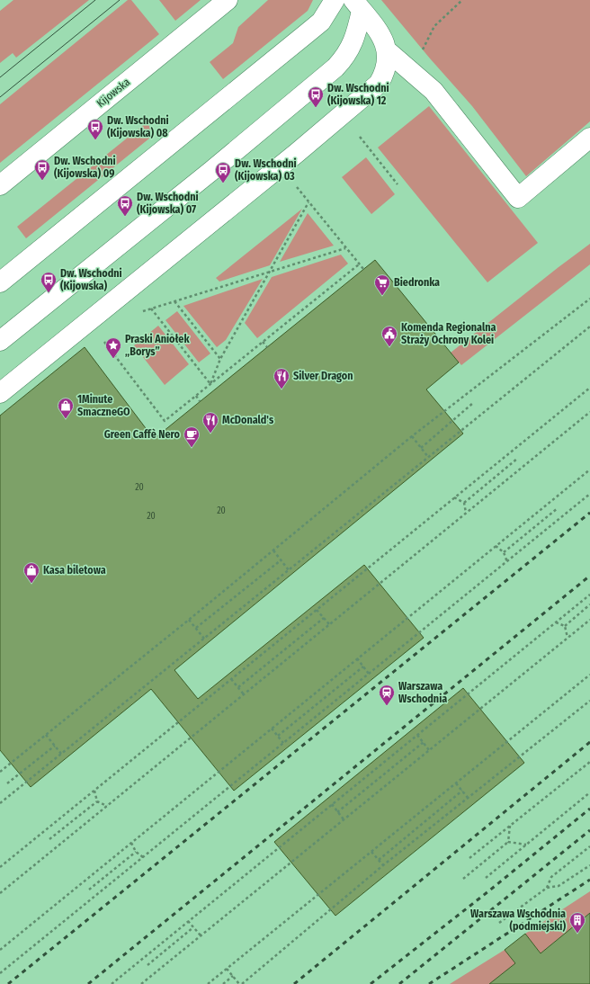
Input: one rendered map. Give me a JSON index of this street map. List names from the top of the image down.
{
  "streets": {
    "street": ["Kijowska"]
  },
  "places": {
    "bus stop": [
      "Dw. Wschodni (Kijowska) 12",
      "Dw. Wschodni (Kijowska) 08",
      "Dw. Wschodni (Kijowska) 09",
      "Dw. Wschodni (Kijowska) 03",
      "Dw. Wschodni (Kijowska) 07",
      "Dw. Wschodni (Kijowska)"
    ],
    "supermarket": ["Biedronka"],
    "public building": ["Komenda Regionalna Straży Ochrony Kolei"],
    "place": ["Praski Aniołek „Borys”"],
    "restaurant": ["Silver Dragon", "McDonald's"],
    "shop": ["1Minute SmaczneGO", "Kasa biletowa"],
    "cafe": ["Green Caffè Nero"],
    "station": ["Warszawa Wschodnia"],
    "building": ["Warszawa Wschodnia (podmiejski)"]
  },
  "house_numbers": ["20", "20", "20"]
}
